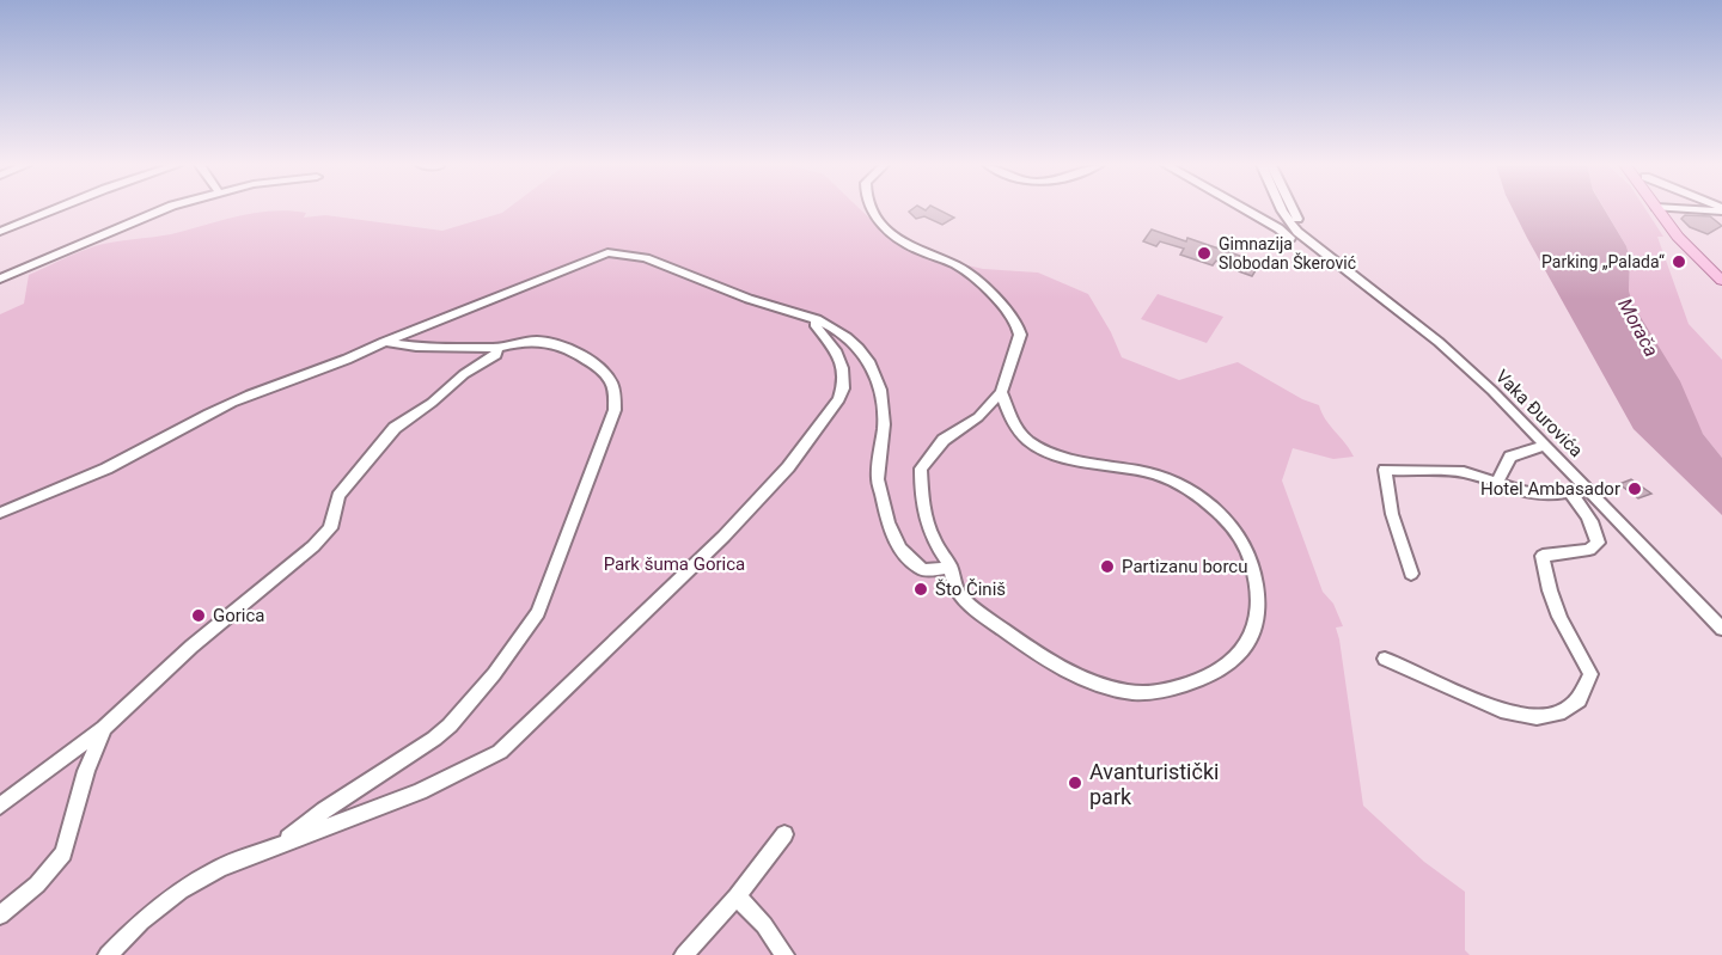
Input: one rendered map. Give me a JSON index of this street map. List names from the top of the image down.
{
  "streets": {
    "street": ["Vaka Đurovića"]
  },
  "water": ["Morača"],
  "parks": ["Park šuma Gorica"],
  "places": [
    "Gimnazija Slobodan Škerović",
    "Parking „Palada“",
    "Hotel Ambasador",
    "Partizanu borcu",
    "Što Činiš",
    "Gorica",
    "Avanturistički park"
  ]
}
